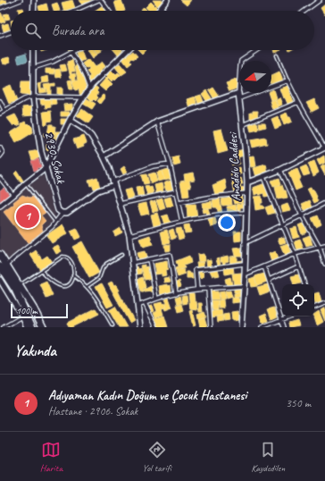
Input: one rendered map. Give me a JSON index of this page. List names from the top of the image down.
{
  "streets": {
    "street": ["2930. Sokak", "Anadolu Caddesi"]
  },
  "scale_bar": "100 m",
  "north": "left",
  "page": {
    "search": "Burada ara",
    "pins": "1",
    "scale": "100 m",
    "heading": "Yakında",
    "list": [
      {
        "mark": "1",
        "name": "Adıyaman Kadın Doğum ve Çocuk Hastanesi",
        "note": "Hastane · 2906. Sokak",
        "value": "350 m"
      }
    ],
    "nav": ["Harita", "Yol tarifi", "Kaydedilen"]
  }
}
